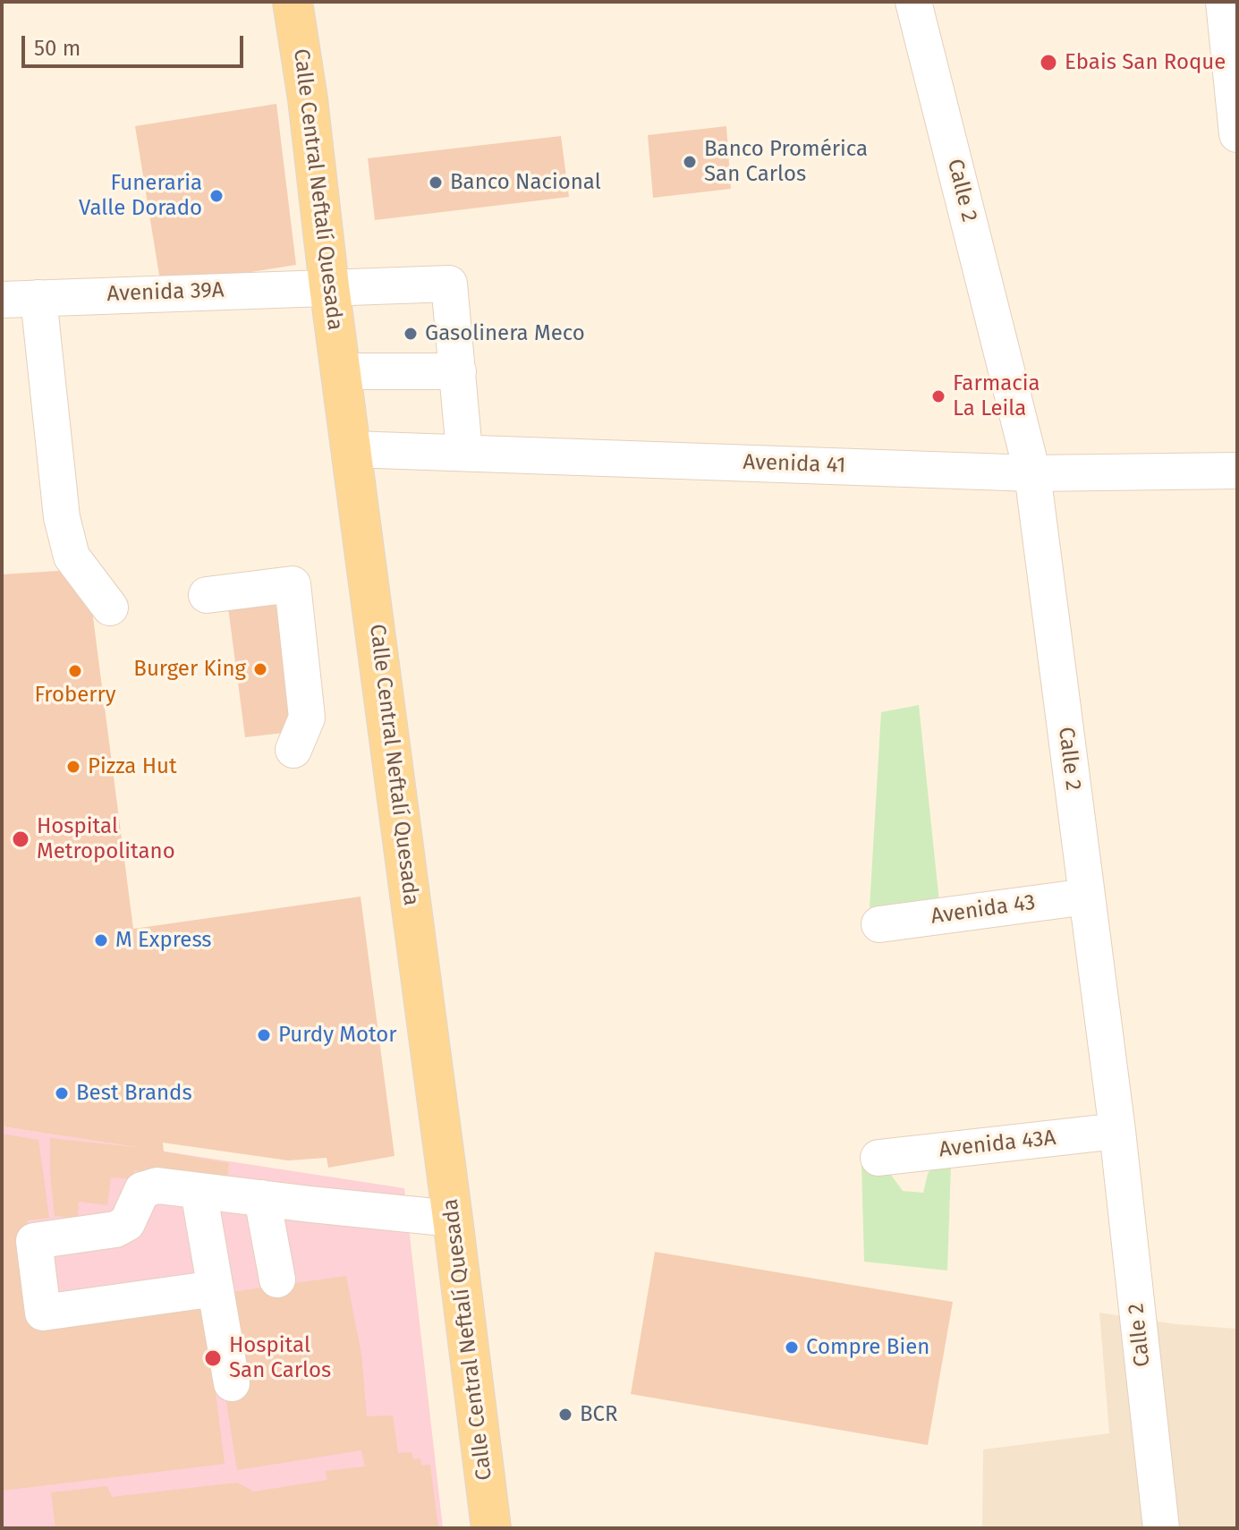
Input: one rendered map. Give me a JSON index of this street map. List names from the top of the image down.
{
  "streets": {
    "main road": ["Calle Central Neftalí Quesada"],
    "street": [
      "Calle 2",
      "Avenida 39A",
      "Avenida 41",
      "Avenida 43",
      "Avenida 43A"
    ]
  },
  "crossings": [
    ["Calle Central Neftalí Quesada", "Avenida 39A"],
    ["Calle Central Neftalí Quesada", "Avenida 41"],
    ["Calle 2", "Avenida 41"],
    ["Calle 2", "Avenida 43"],
    ["Calle 2", "Avenida 43A"]
  ],
  "places": [
    "Ebais San Roque",
    "Banco Promérica San Carlos",
    "Banco Nacional",
    "Funeraria Valle Dorado",
    "Gasolinera Meco",
    "Farmacia La Leila",
    "Burger King",
    "Froberry",
    "Pizza Hut",
    "Hospital Metropolitano",
    "M Express",
    "Purdy Motor",
    "Best Brands",
    "Compre Bien",
    "Hospital San Carlos",
    "BCR"
  ],
  "scale_bar": "50 m"
}
